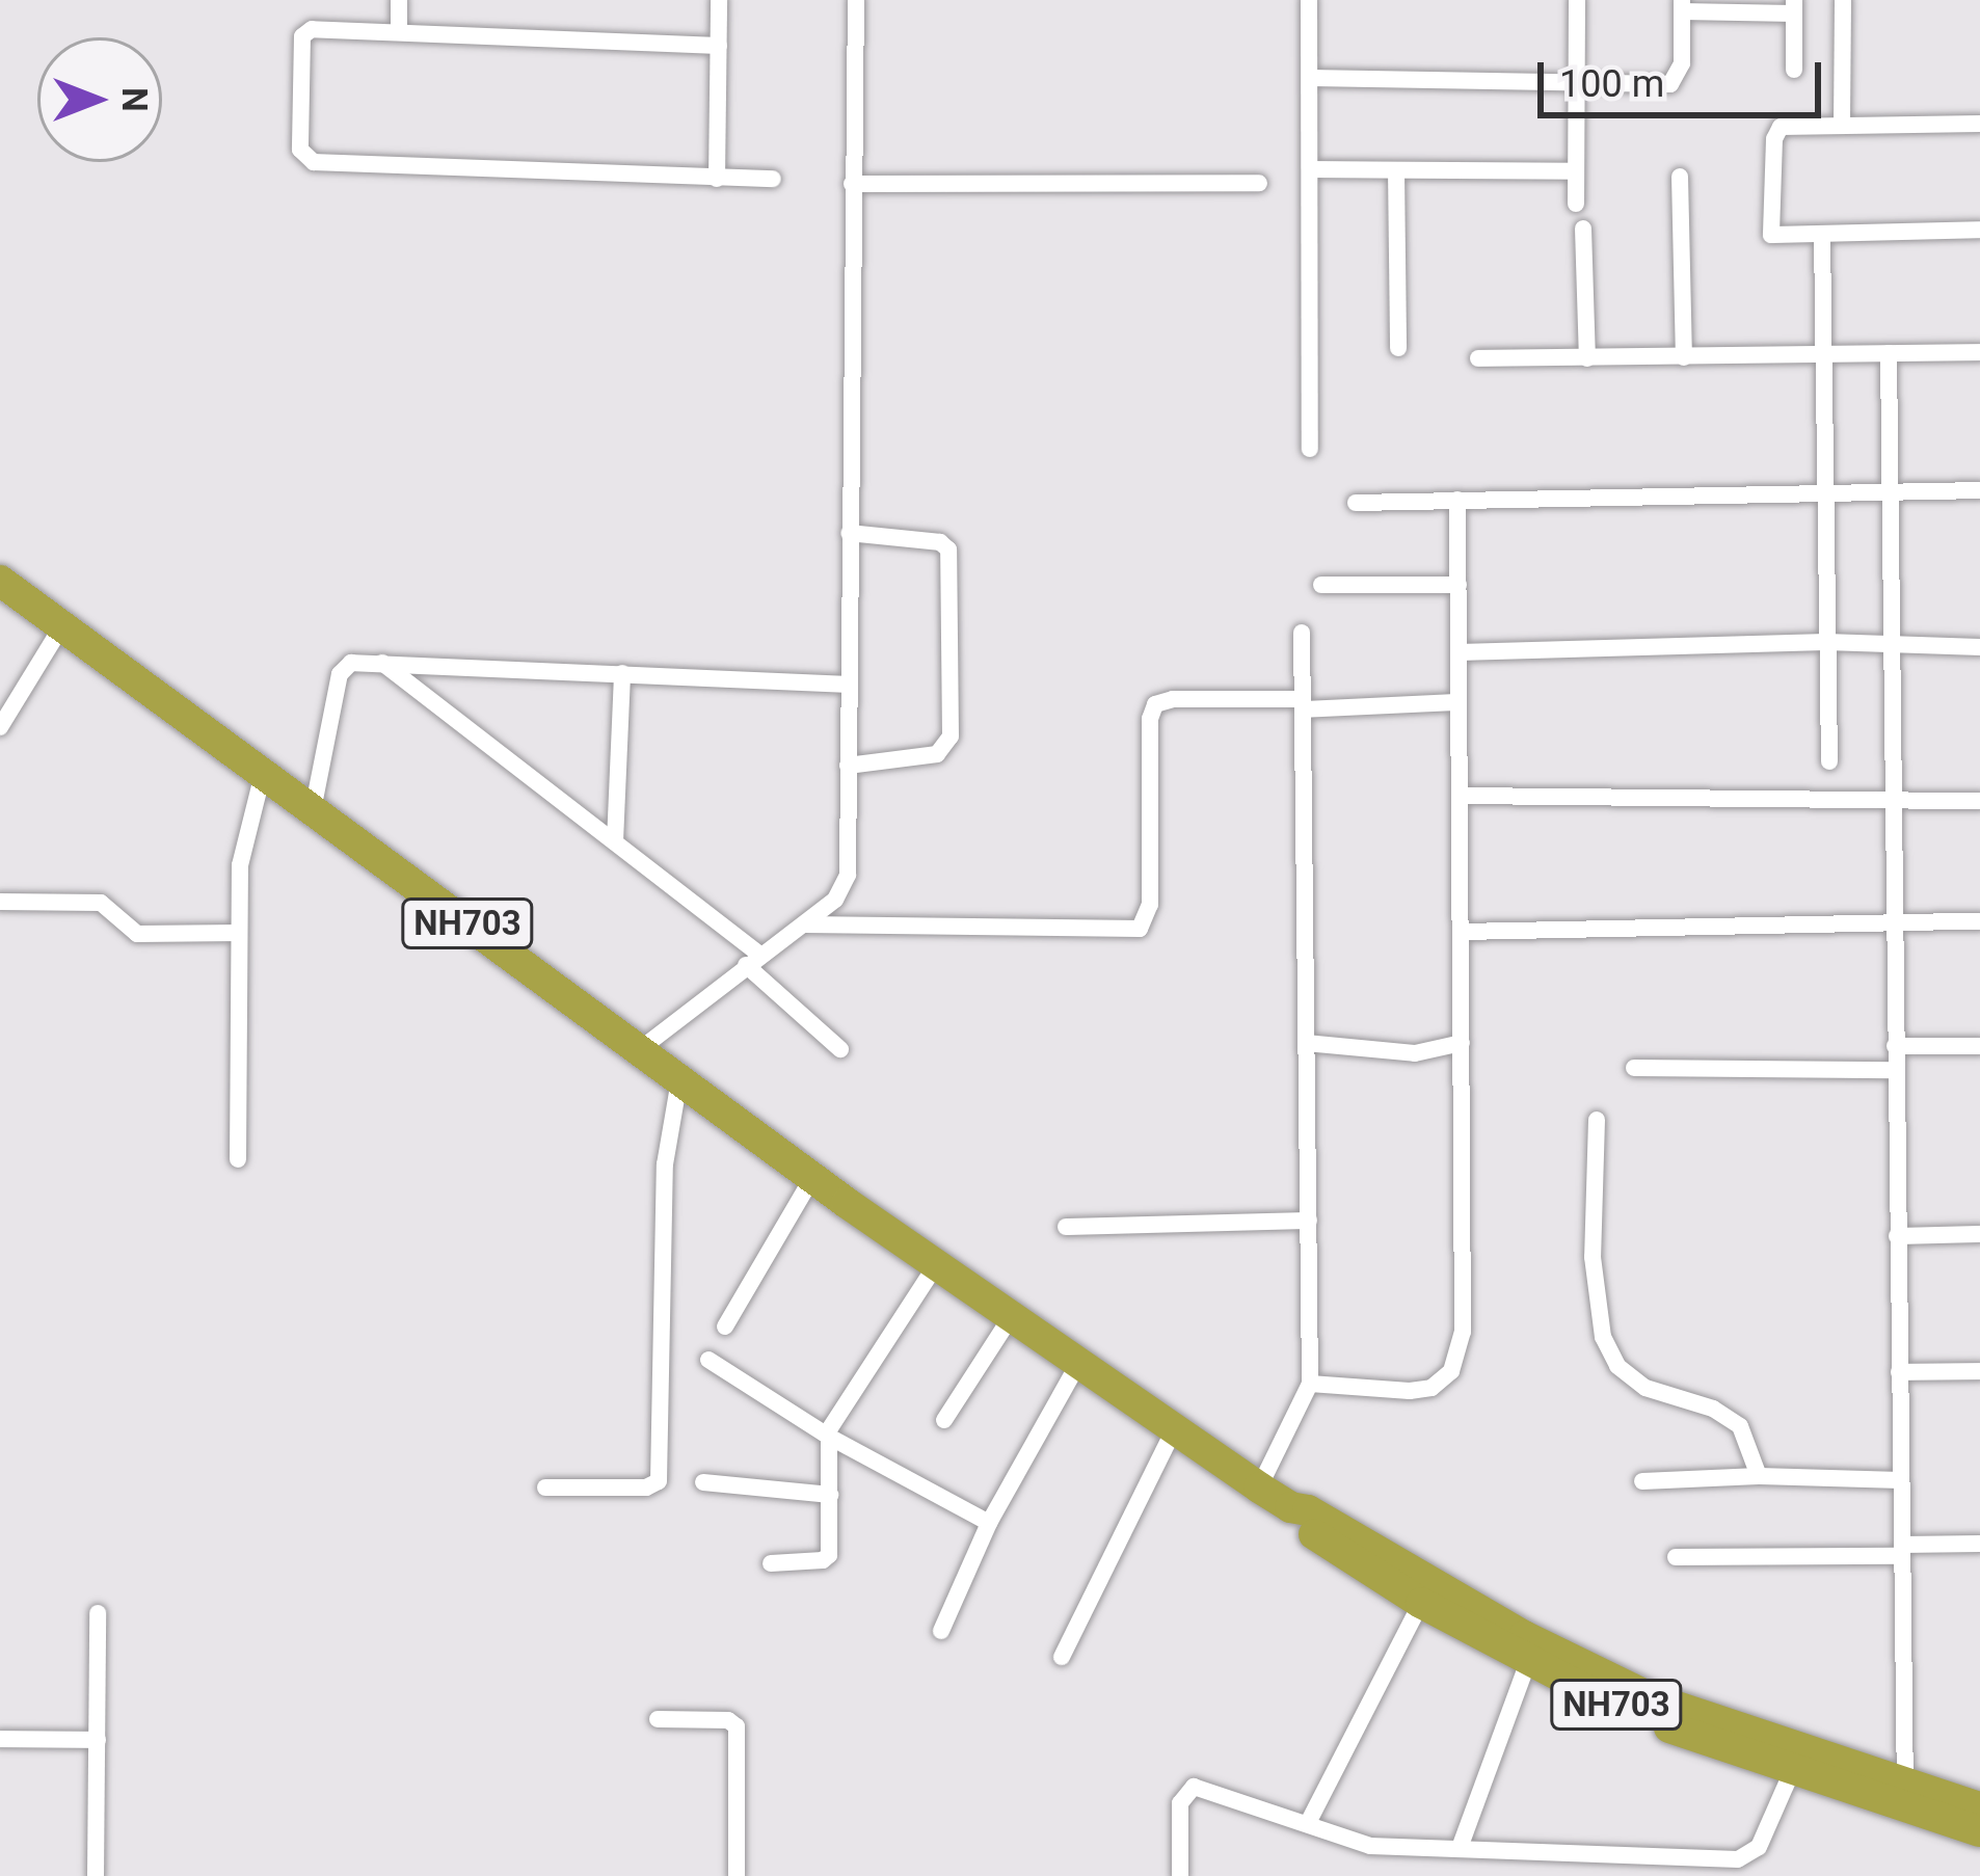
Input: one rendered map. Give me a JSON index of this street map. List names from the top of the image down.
{
  "streets": {
    "highway": ["NH703"]
  },
  "scale_bar": "100 m",
  "north": "right"
}
